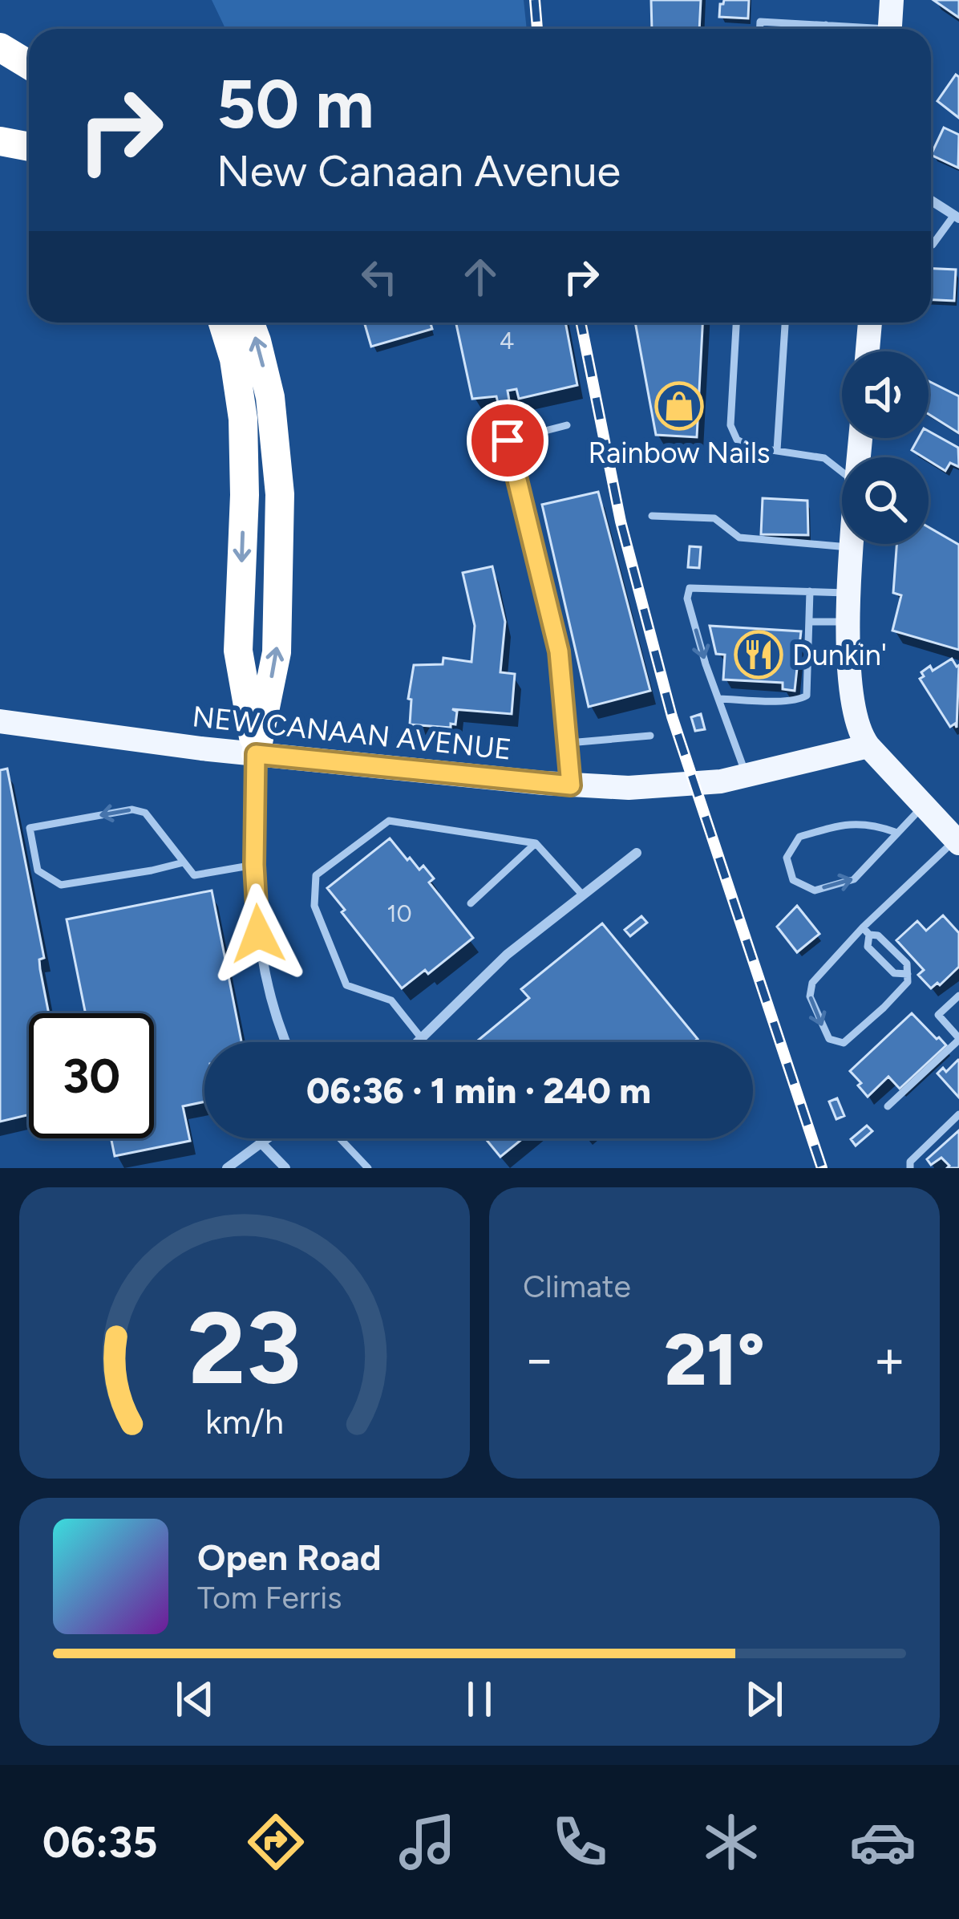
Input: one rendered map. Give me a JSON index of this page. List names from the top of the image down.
{
  "streets": {
    "main road": ["NEW CANAAN AVENUE"]
  },
  "places": {
    "shop": ["Rainbow Nails"],
    "restaurant": ["Dunkin'"]
  },
  "house_numbers": ["4", "10"],
  "page": {
    "turn": ["50 m", "New Canaan Avenue"],
    "limit": "30",
    "trip": "06:36 · 1 min · 240 m",
    "tile": "Climate",
    "heat": ["−", "21°", "+"],
    "song": ["Open Road", "Tom Ferris"],
    "tabs": "06:35",
    "gauge": ["23", "km/h"]
  }
}
